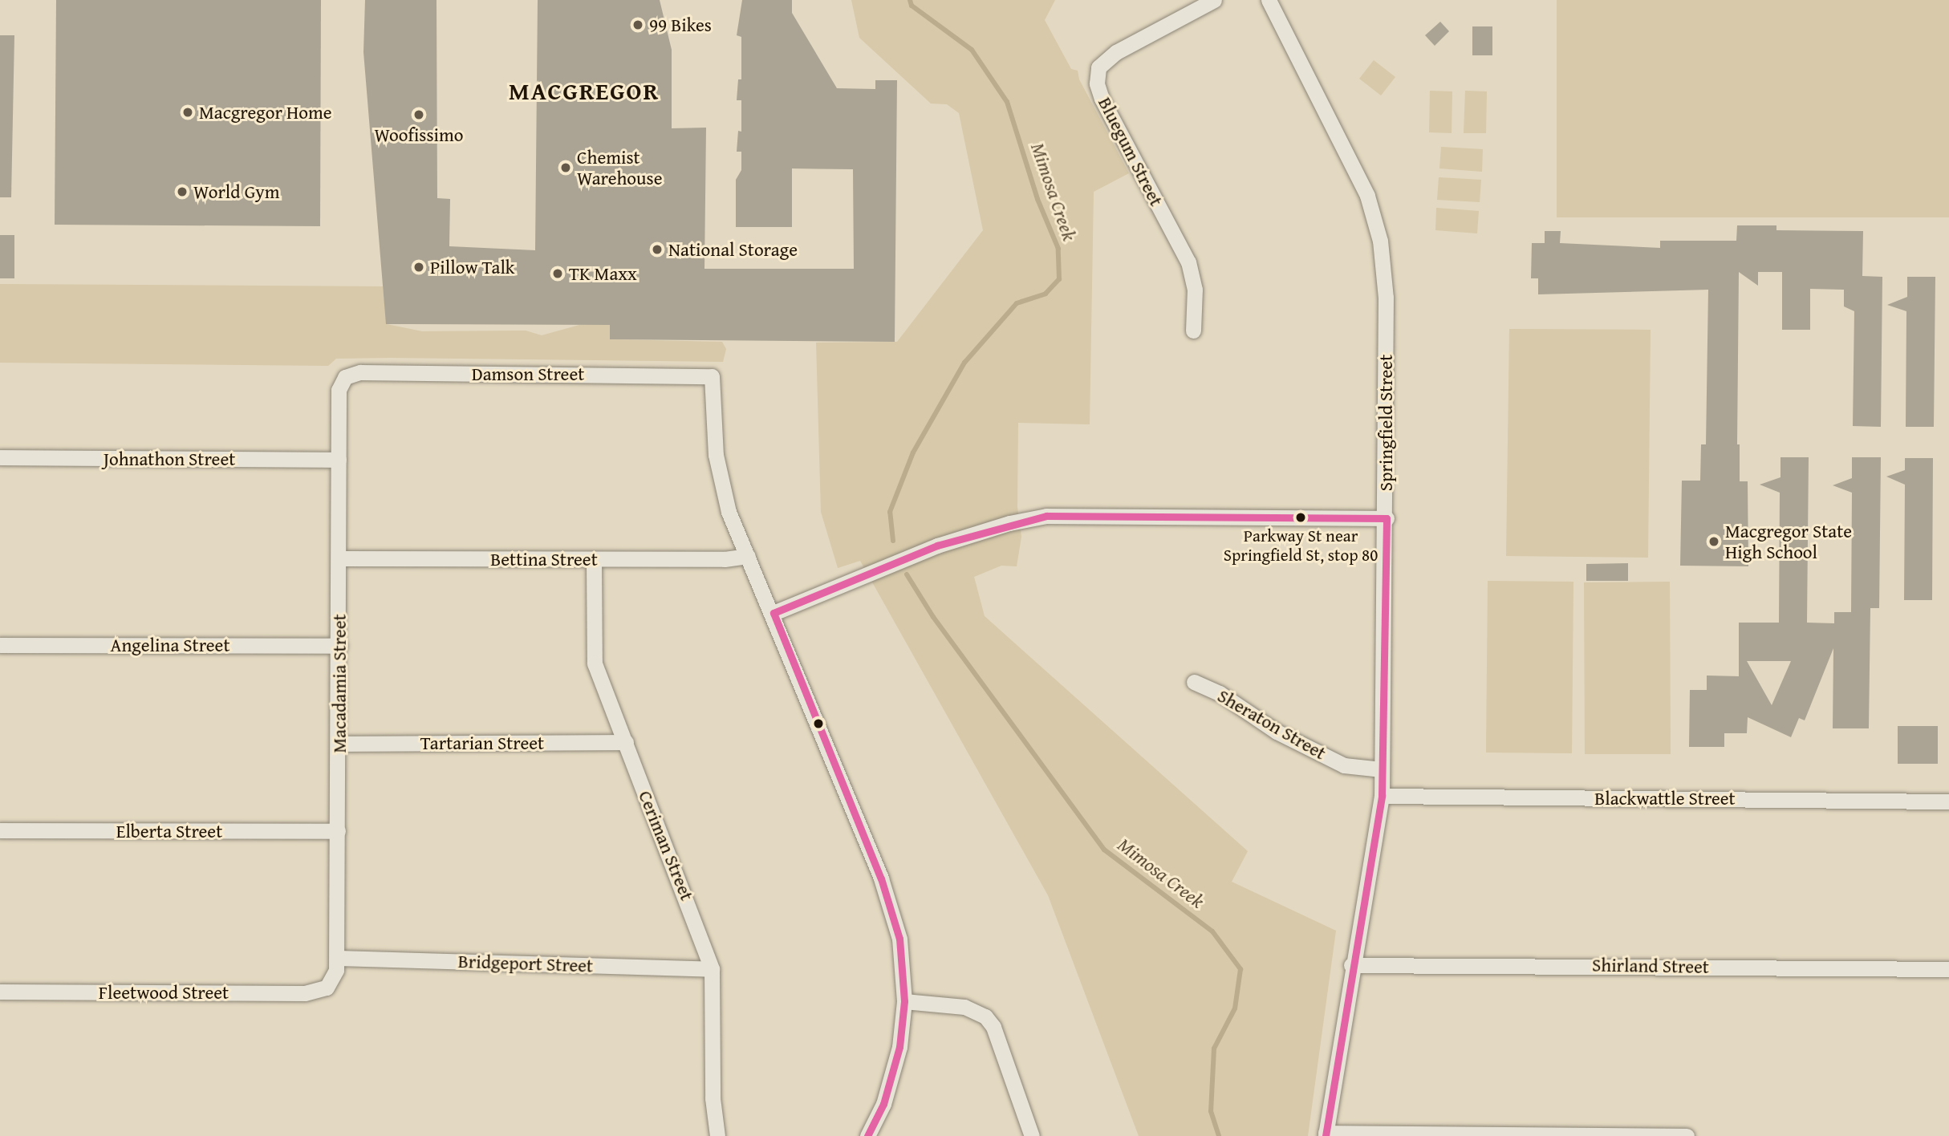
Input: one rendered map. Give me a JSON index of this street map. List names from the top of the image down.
{
  "streets": {
    "street": [
      "Bluegum Street",
      "Damson Street",
      "Springfield Street",
      "Johnathon Street",
      "Bettina Street",
      "Angelina Street",
      "Macadamia Street",
      "Sheraton Street",
      "Tartarian Street",
      "Blackwattle Street",
      "Elberta Street",
      "Ceriman Street",
      "Bridgeport Street",
      "Shirland Street",
      "Fleetwood Street"
    ]
  },
  "crossings": [
    ["Damson Street", "Bettina Street"],
    ["Damson Street", "Macadamia Street"],
    ["Springfield Street", "Sheraton Street"],
    ["Springfield Street", "Blackwattle Street"],
    ["Springfield Street", "Shirland Street"],
    ["Johnathon Street", "Macadamia Street"],
    ["Bettina Street", "Macadamia Street"],
    ["Bettina Street", "Ceriman Street"],
    ["Angelina Street", "Macadamia Street"],
    ["Macadamia Street", "Tartarian Street"],
    ["Macadamia Street", "Elberta Street"],
    ["Macadamia Street", "Bridgeport Street"],
    ["Macadamia Street", "Fleetwood Street"],
    ["Tartarian Street", "Ceriman Street"],
    ["Ceriman Street", "Bridgeport Street"]
  ],
  "districts": ["MACGREGOR"],
  "water": ["Mimosa Creek"],
  "places": [
    "99 Bikes",
    "Macgregor Home",
    "Woofissimo",
    "Chemist Warehouse",
    "World Gym",
    "National Storage",
    "Pillow Talk",
    "TK Maxx",
    "Parkway St near Springfield St, stop 80",
    "Macgregor State High School"
  ]
}
